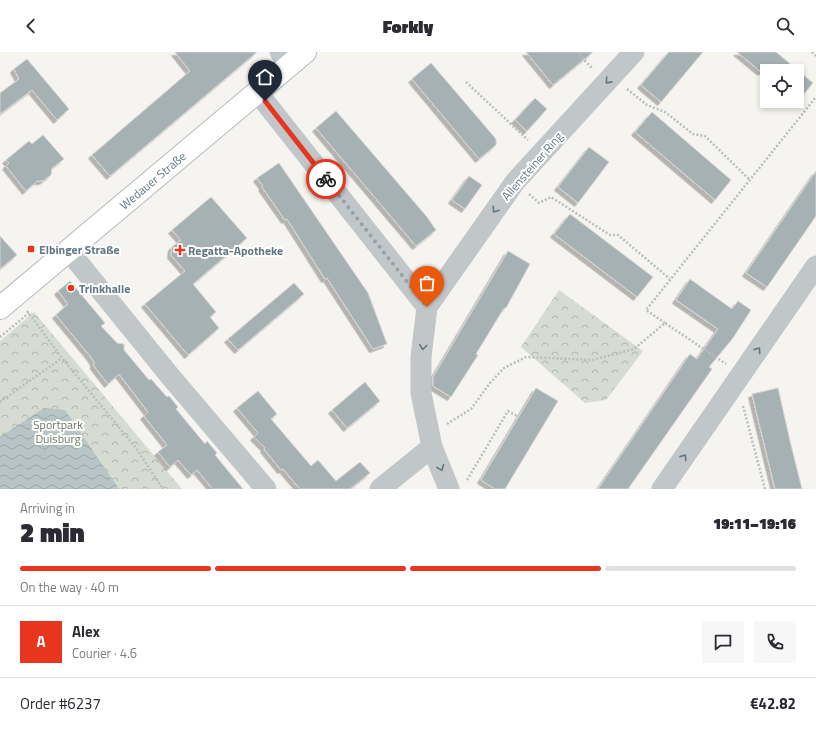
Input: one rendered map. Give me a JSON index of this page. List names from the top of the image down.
{
  "streets": {
    "main road": ["Wedauer Straße"],
    "street": ["Allensteiner Ring"]
  },
  "one_way": ["Allensteiner Ring"],
  "parks": ["Sportpark Duisburg"],
  "places": {
    "transit": ["Elbinger Straße"],
    "health": ["Regatta-Apotheke"],
    "other": ["Trinkhalle"]
  },
  "page": {
    "header": "Forkly",
    "heading": ["2 min", "Arriving in", "19:11–19:16"],
    "panel": [
      "Alex",
      "Courier · 4.6",
      "Order #6237",
      "€42.82"
    ],
    "bar": "On the way · 40 m",
    "round": "A"
  }
}
